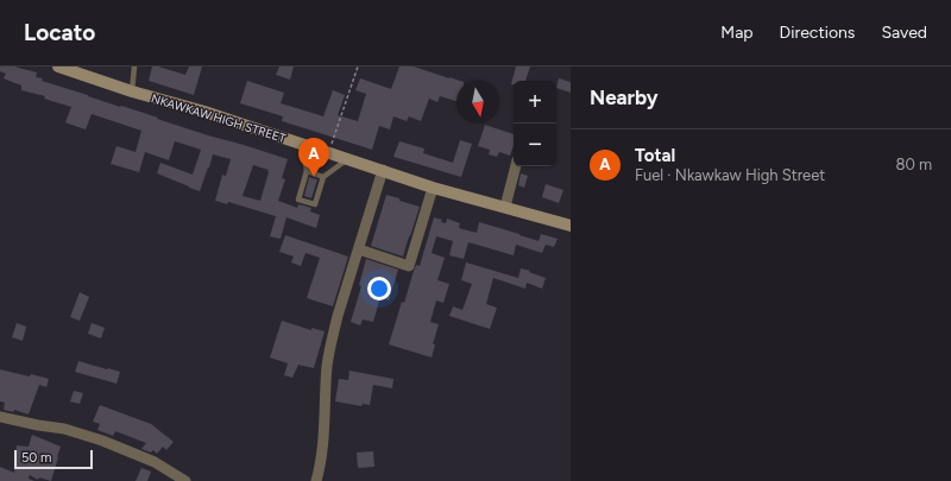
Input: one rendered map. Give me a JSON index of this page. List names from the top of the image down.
{
  "streets": {
    "main road": ["NKAWKAW HIGH STREET"]
  },
  "scale_bar": "50 m",
  "north": "bottom",
  "page": {
    "header": "Locato",
    "nav": ["Map", "Directions", "Saved"],
    "heading": "Nearby",
    "map_buttons": ["+", "−"],
    "list": [
      {
        "mark": "A",
        "name": "Total",
        "note": "Fuel · Nkawkaw High Street",
        "value": "80 m"
      }
    ],
    "pins": "A",
    "scale": "50 m"
  }
}
